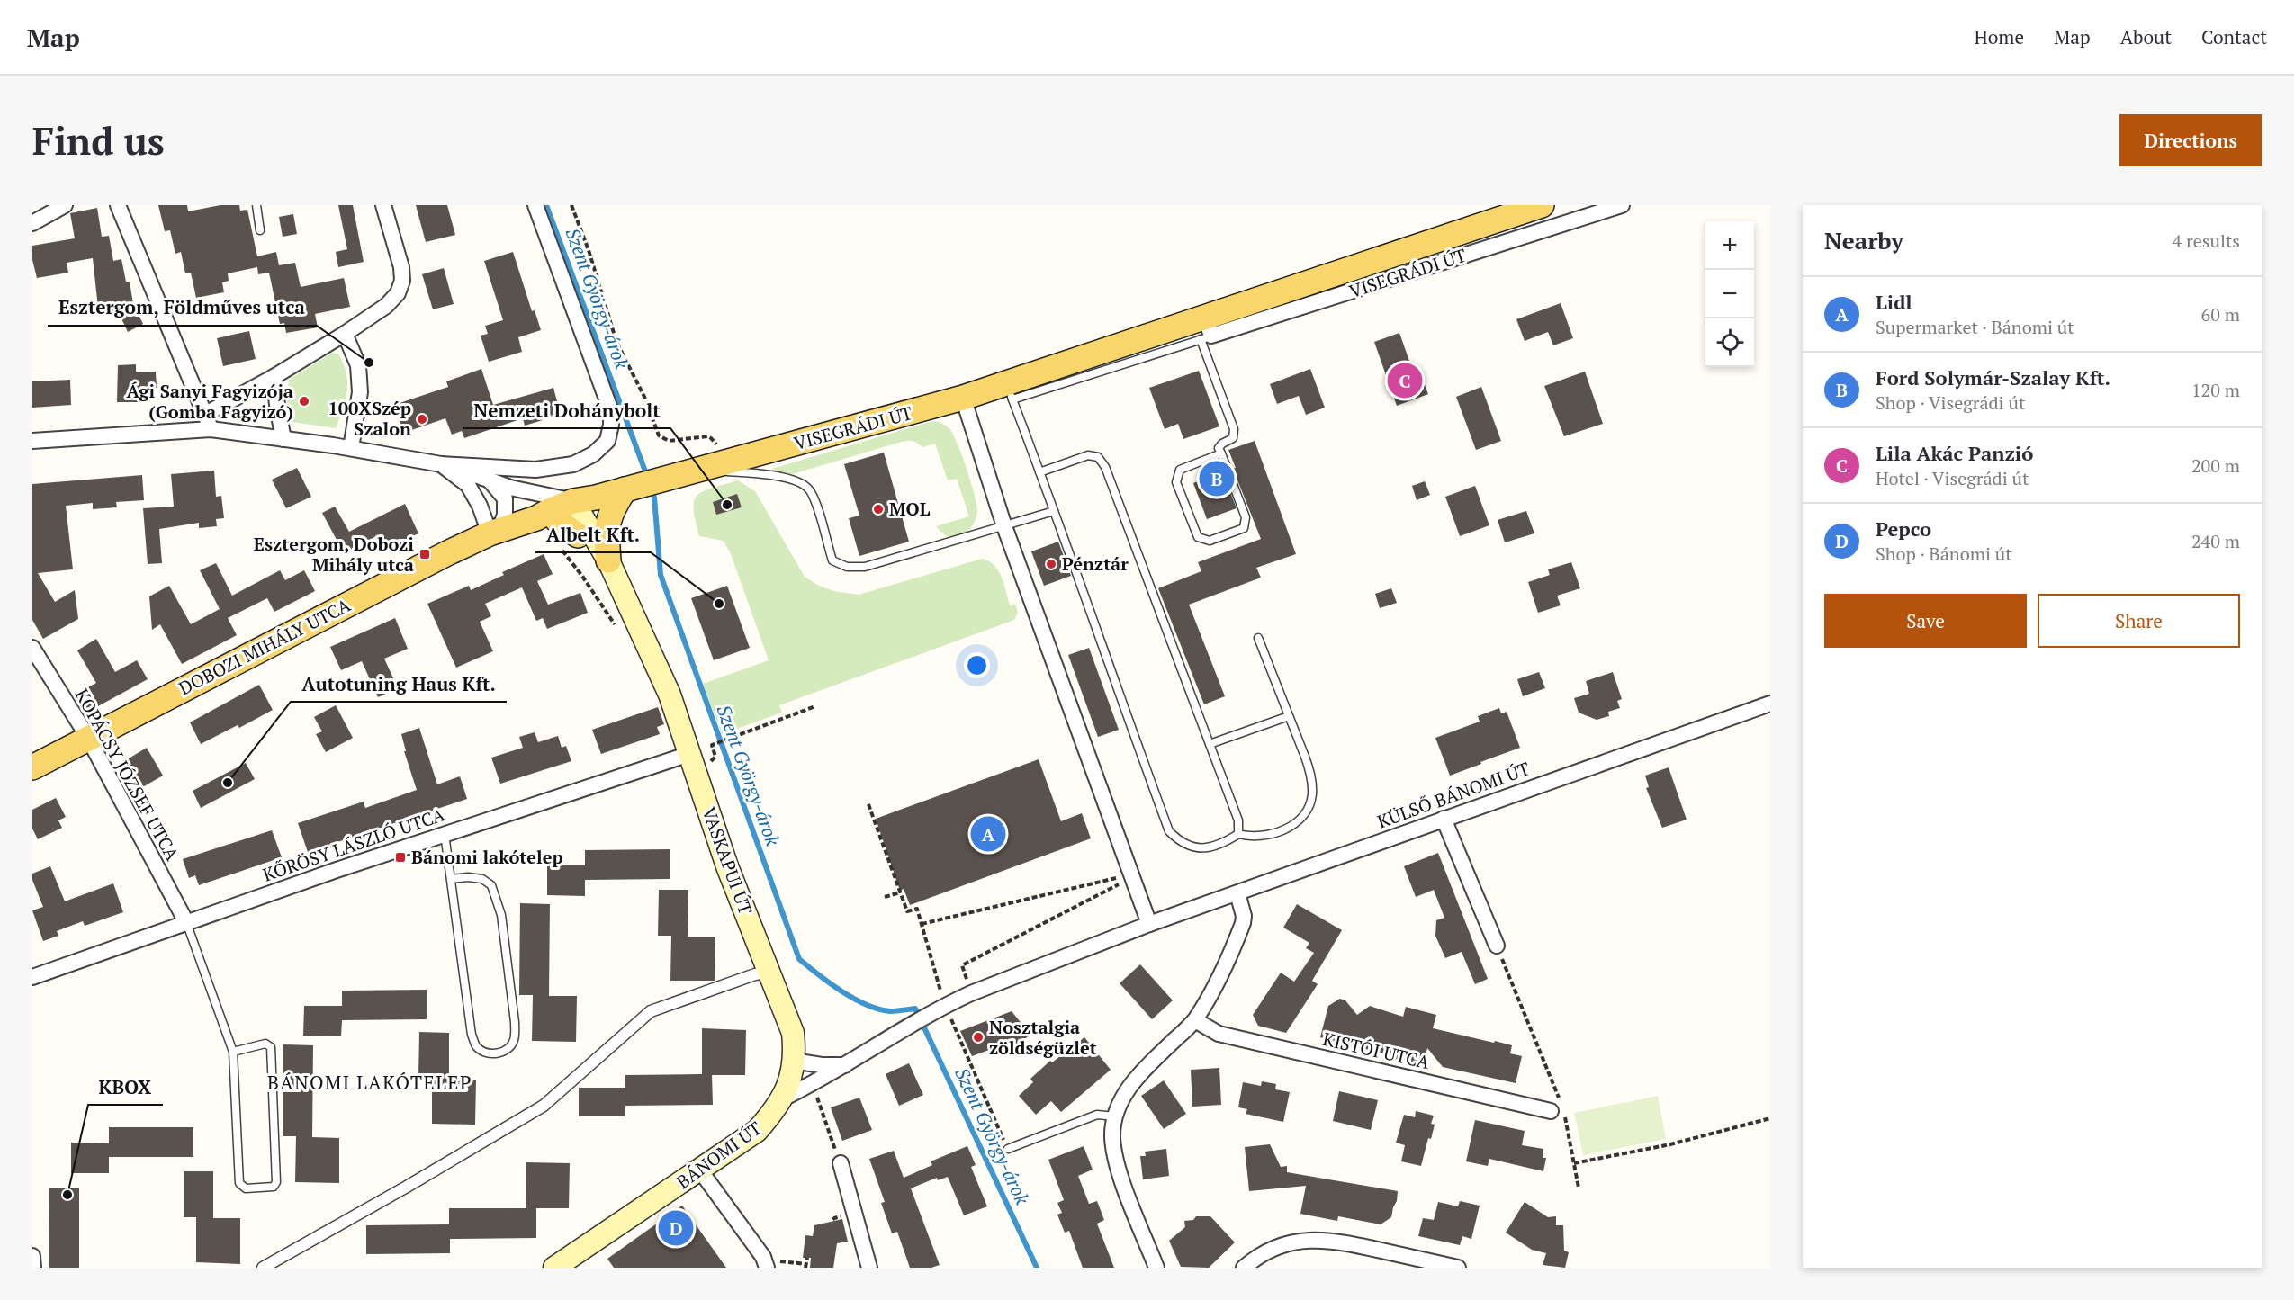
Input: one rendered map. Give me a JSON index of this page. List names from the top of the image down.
{
  "streets": {
    "main road": [
      "VISEGRÁDI ÚT",
      "DOBOZI MIHÁLY UTCA",
      "VASKAPUI ÚT",
      "BÁNOMI ÚT"
    ],
    "street": [
      "KOPÁCSY JÓZSEF UTCA",
      "KÜLSŐ BÁNOMI ÚT",
      "KŐRÖSY LÁSZLÓ UTCA",
      "KISTÓI UTCA"
    ]
  },
  "crossings": [
    ["VISEGRÁDI ÚT", "DOBOZI MIHÁLY UTCA"],
    ["DOBOZI MIHÁLY UTCA", "KOPÁCSY JÓZSEF UTCA"],
    ["DOBOZI MIHÁLY UTCA", "VASKAPUI ÚT"],
    ["KOPÁCSY JÓZSEF UTCA", "KŐRÖSY LÁSZLÓ UTCA"],
    ["KŐRÖSY LÁSZLÓ UTCA", "VASKAPUI ÚT"],
    ["VASKAPUI ÚT", "BÁNOMI ÚT"]
  ],
  "districts": ["BÁNOMI LAKÓTELEP"],
  "water": ["Szent György-árok"],
  "places": {
    "other": [
      "Esztergom, Földműves utca",
      "Ági Sanyi Fagyizója (Gomba Fagyizó)",
      "100XSzép Szalon",
      "Nemzeti Dohánybolt",
      "MOL",
      "Pénztár",
      "Albelt Kft.",
      "Autotuning Haus Kft.",
      "Nosztalgia zöldségüzlet",
      "KBOX"
    ],
    "transit": ["Esztergom, Dobozi Mihály utca", "Bánomi lakótelep"]
  },
  "page": {
    "header": "Map",
    "nav": [
      "Home",
      "Map",
      "About",
      "Contact"
    ],
    "buttons": [
      "Directions",
      ["Save", "Share"]
    ],
    "title": "Find us",
    "heading": ["Nearby", "4 results"],
    "map_buttons": ["+", "−"],
    "list": [
      {
        "mark": "A",
        "name": "Lidl",
        "note": "Supermarket · Bánomi út",
        "value": "60 m"
      },
      {
        "mark": "B",
        "name": "Ford Solymár-Szalay Kft.",
        "note": "Shop · Visegrádi út",
        "value": "120 m"
      },
      {
        "mark": "C",
        "name": "Lila Akác Panzió",
        "note": "Hotel · Visegrádi út",
        "value": "200 m"
      },
      {
        "mark": "D",
        "name": "Pepco",
        "note": "Shop · Bánomi út",
        "value": "240 m"
      }
    ],
    "pins": [
      "C",
      "B",
      "A",
      "D"
    ]
  }
}
